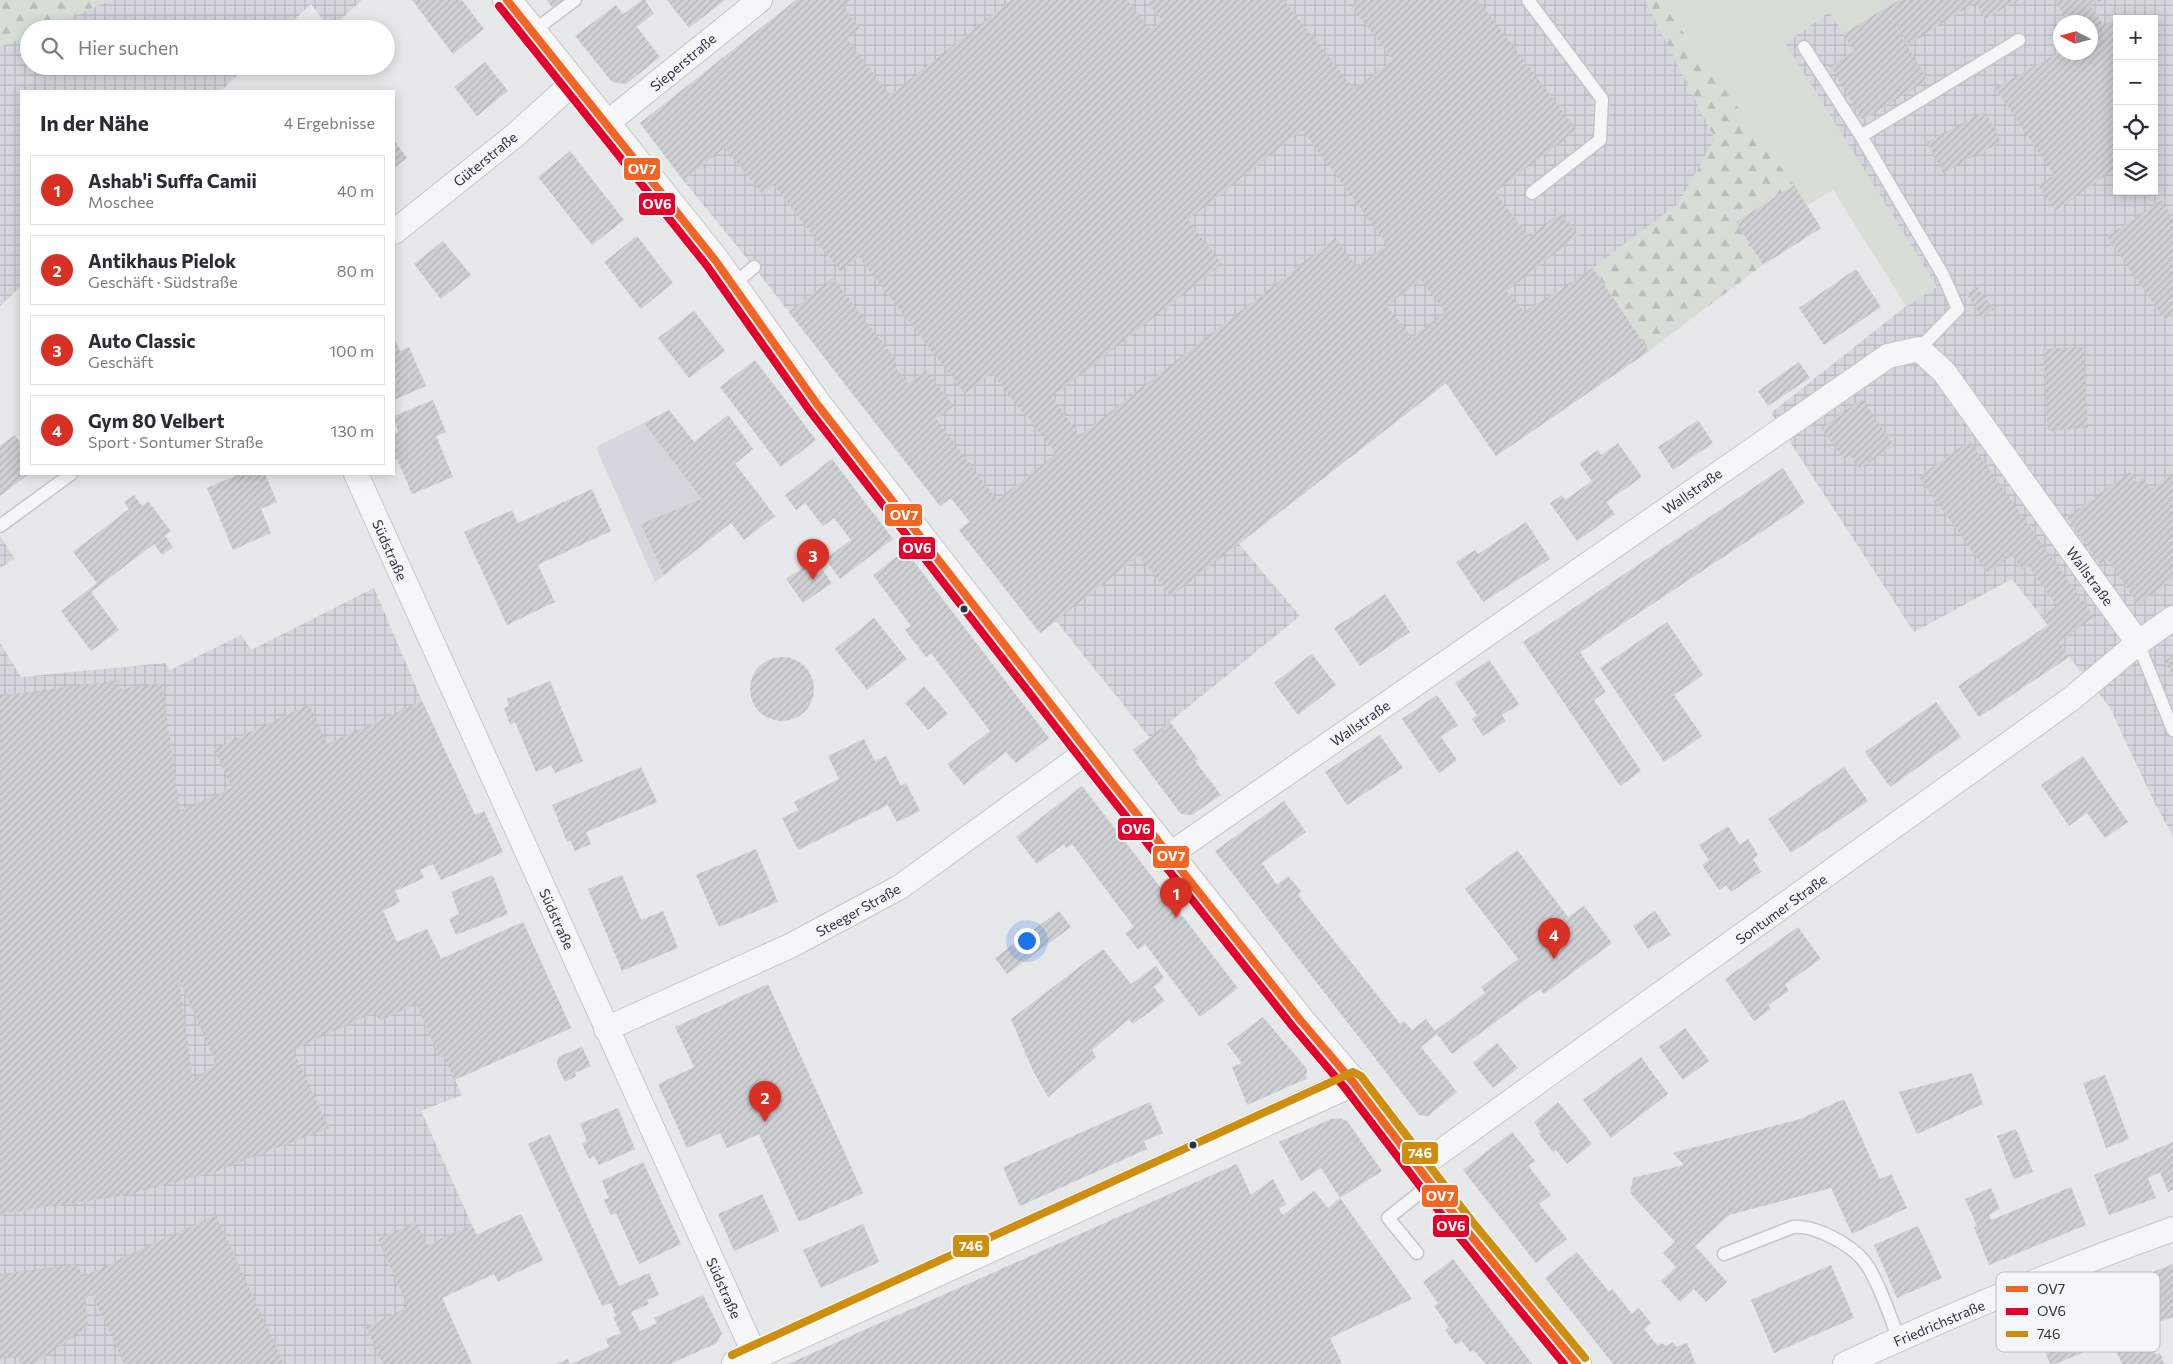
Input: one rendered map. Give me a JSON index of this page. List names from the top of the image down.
{
  "streets": {
    "street": [
      "Sieperstraße",
      "Güterstraße",
      "Wallstraße",
      "Südstraße",
      "Sontumer Straße",
      "Steeger Straße",
      "Friedrichstraße"
    ]
  },
  "crossings": [
    ["Wallstraße", "Sontumer Straße"],
    ["Südstraße", "Steeger Straße"]
  ],
  "lines": ["transit line OV7", "transit line OV6", "transit line 746"],
  "legend": ["OV7", "OV6", "746"],
  "north": "left",
  "page": {
    "map_buttons": ["+", "−"],
    "search": "Hier suchen",
    "heading": ["In der Nähe", "4 Ergebnisse"],
    "list": [
      {
        "mark": "1",
        "name": "Ashab'i Suffa Camii",
        "note": "Moschee",
        "value": "40 m"
      },
      {
        "mark": "2",
        "name": "Antikhaus Pielok",
        "note": "Geschäft · Südstraße",
        "value": "80 m"
      },
      {
        "mark": "3",
        "name": "Auto Classic",
        "note": "Geschäft",
        "value": "100 m"
      },
      {
        "mark": "4",
        "name": "Gym 80 Velbert",
        "note": "Sport · Sontumer Straße",
        "value": "130 m"
      }
    ],
    "pins": [
      "3",
      "1",
      "4",
      "2"
    ]
  }
}
